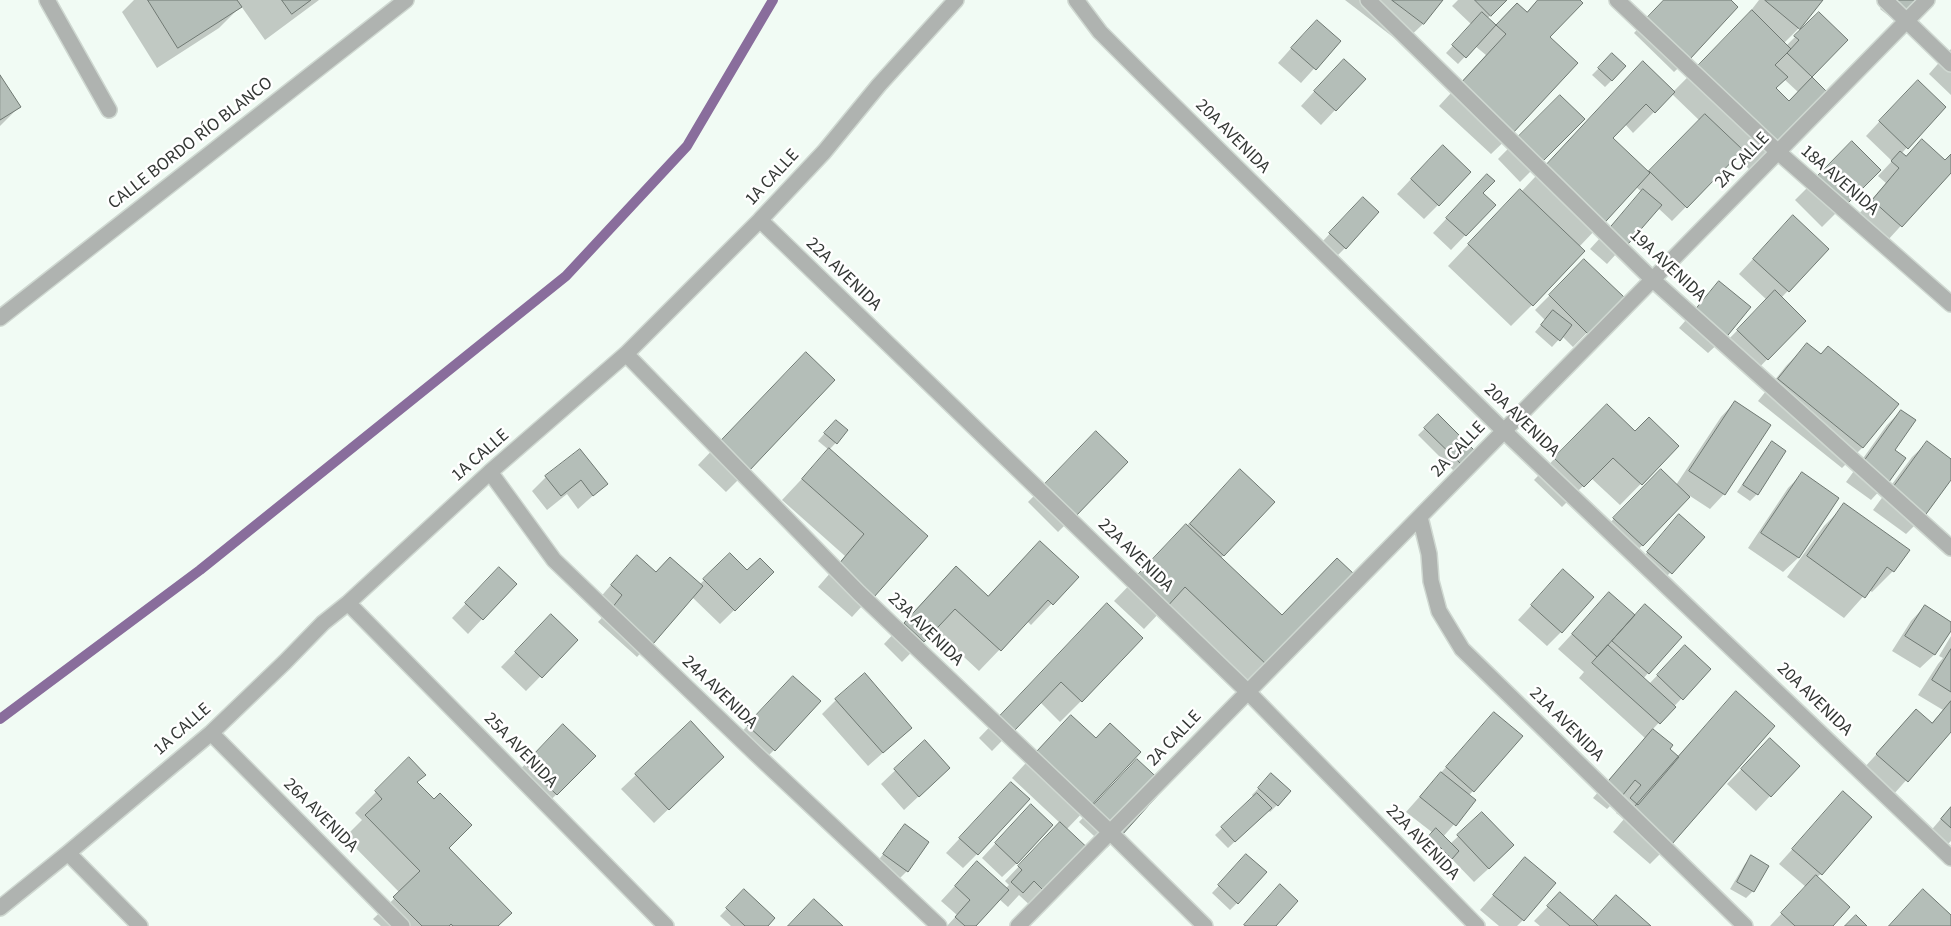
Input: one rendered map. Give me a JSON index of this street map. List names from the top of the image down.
{
  "streets": {
    "street": [
      "20A AVENIDA",
      "CALLE BORDO RÍO BLANCO",
      "2A CALLE",
      "1A CALLE",
      "18A AVENIDA",
      "19A AVENIDA",
      "22A AVENIDA",
      "23A AVENIDA",
      "24A AVENIDA",
      "21A AVENIDA",
      "25A AVENIDA",
      "26A AVENIDA"
    ]
  },
  "crossings": [
    ["20A AVENIDA", "2A CALLE"],
    ["2A CALLE", "18A AVENIDA"],
    ["2A CALLE", "19A AVENIDA"],
    ["2A CALLE", "22A AVENIDA"],
    ["2A CALLE", "23A AVENIDA"],
    ["2A CALLE", "21A AVENIDA"],
    ["1A CALLE", "22A AVENIDA"],
    ["1A CALLE", "23A AVENIDA"],
    ["1A CALLE", "24A AVENIDA"],
    ["1A CALLE", "25A AVENIDA"],
    ["1A CALLE", "26A AVENIDA"]
  ]
}
